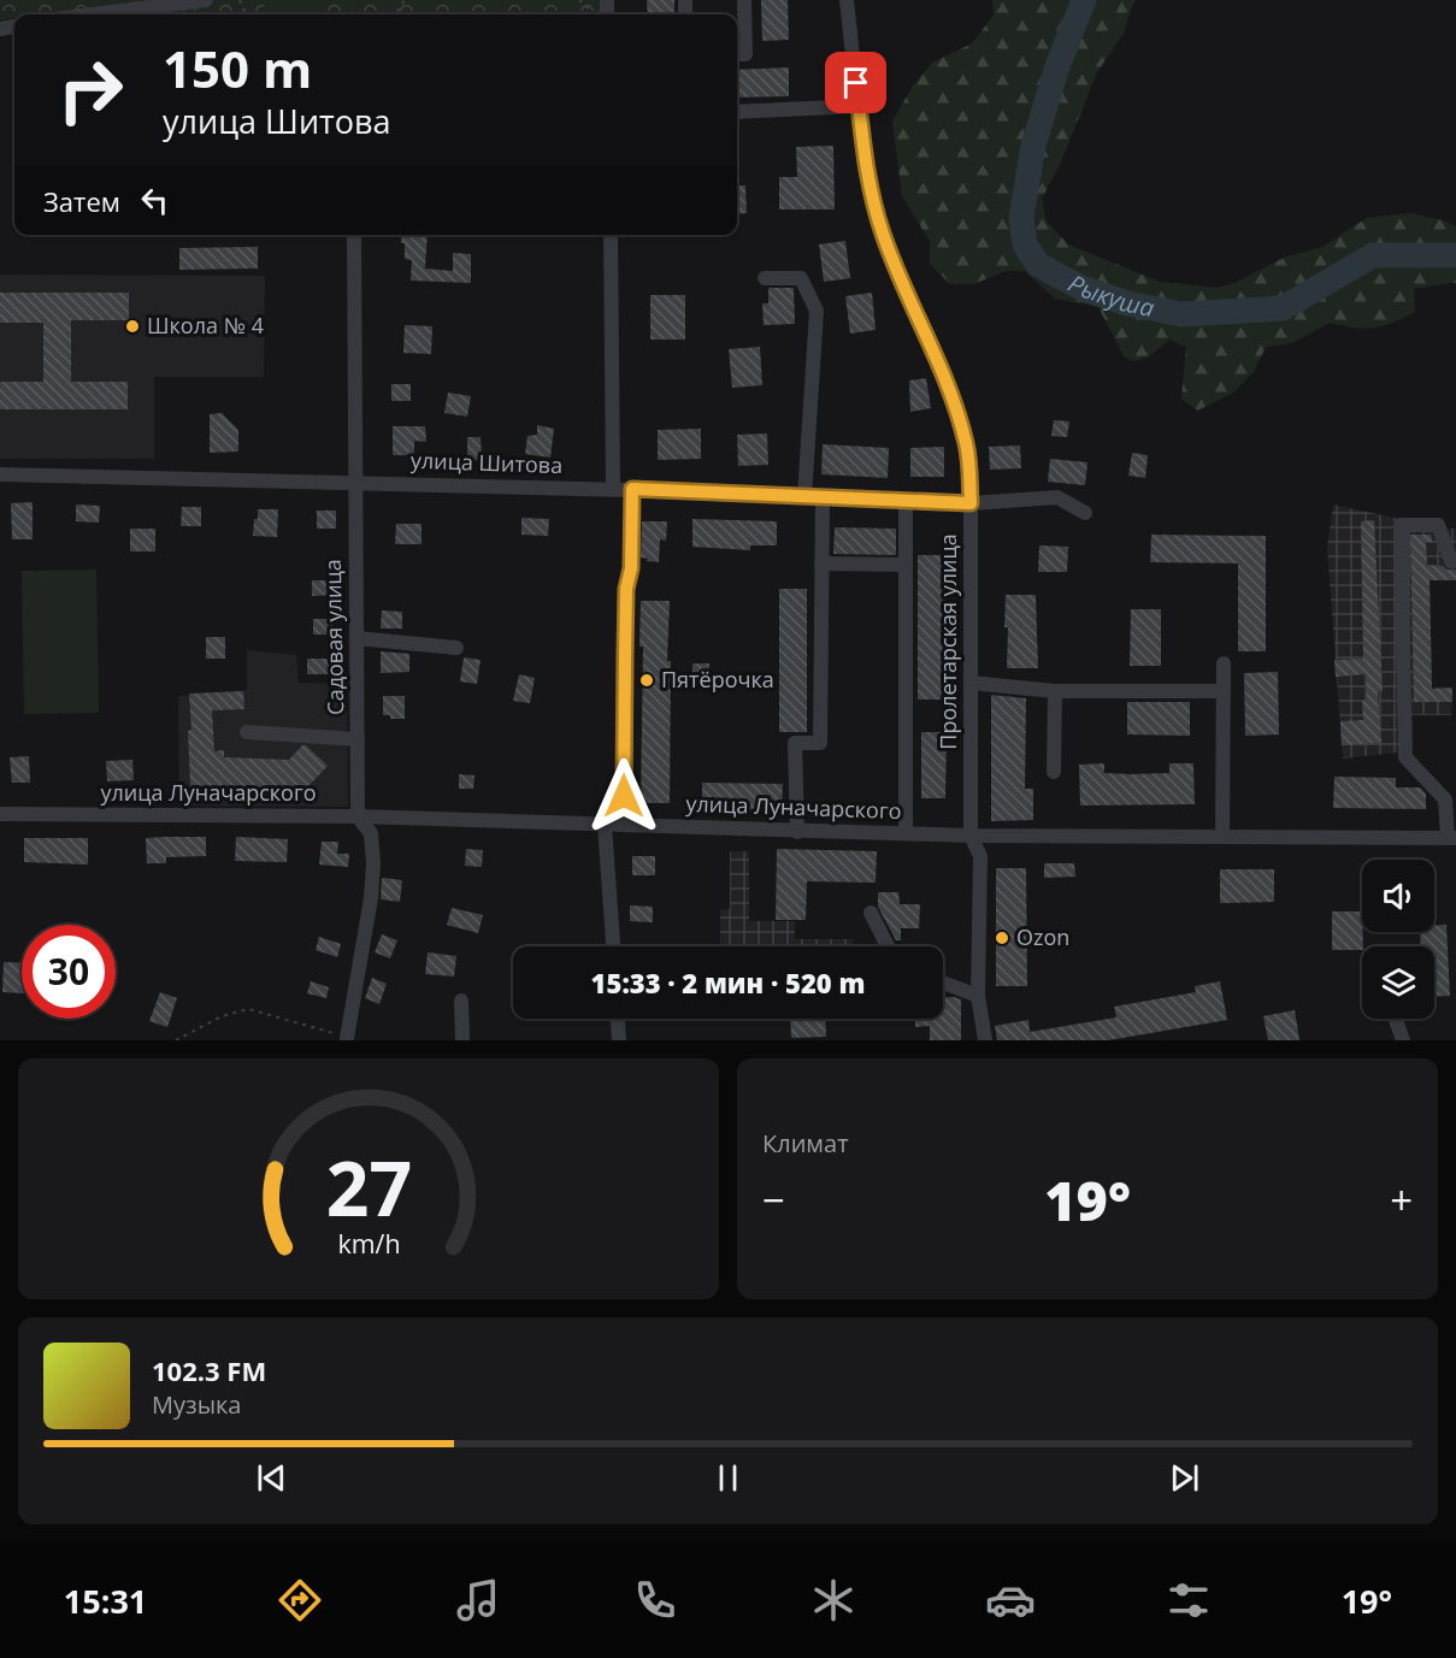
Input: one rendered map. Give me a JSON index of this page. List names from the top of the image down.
{
  "streets": {
    "street": [
      "улица Шитова",
      "Садовая улица",
      "Пролетарская улица",
      "улица Луначарского"
    ]
  },
  "crossings": [
    ["улица Шитова", "Садовая улица"],
    ["улица Шитова", "Пролетарская улица"],
    ["Садовая улица", "улица Луначарского"],
    ["Пролетарская улица", "улица Луначарского"]
  ],
  "water": ["Рыкуша"],
  "places": ["Школа № 4", "Пятёрочка", "Ozon"],
  "page": {
    "turn": ["150 m", "улица Шитова"],
    "then": "Затем",
    "limit": "30",
    "trip": "15:33 · 2 мин · 520 m",
    "tile": "Климат",
    "heat": ["−", "19°", "+"],
    "song": ["102.3 FM", "Музыка"],
    "tabs": ["15:31", "19°"],
    "gauge": ["27", "km/h"]
  }
}
